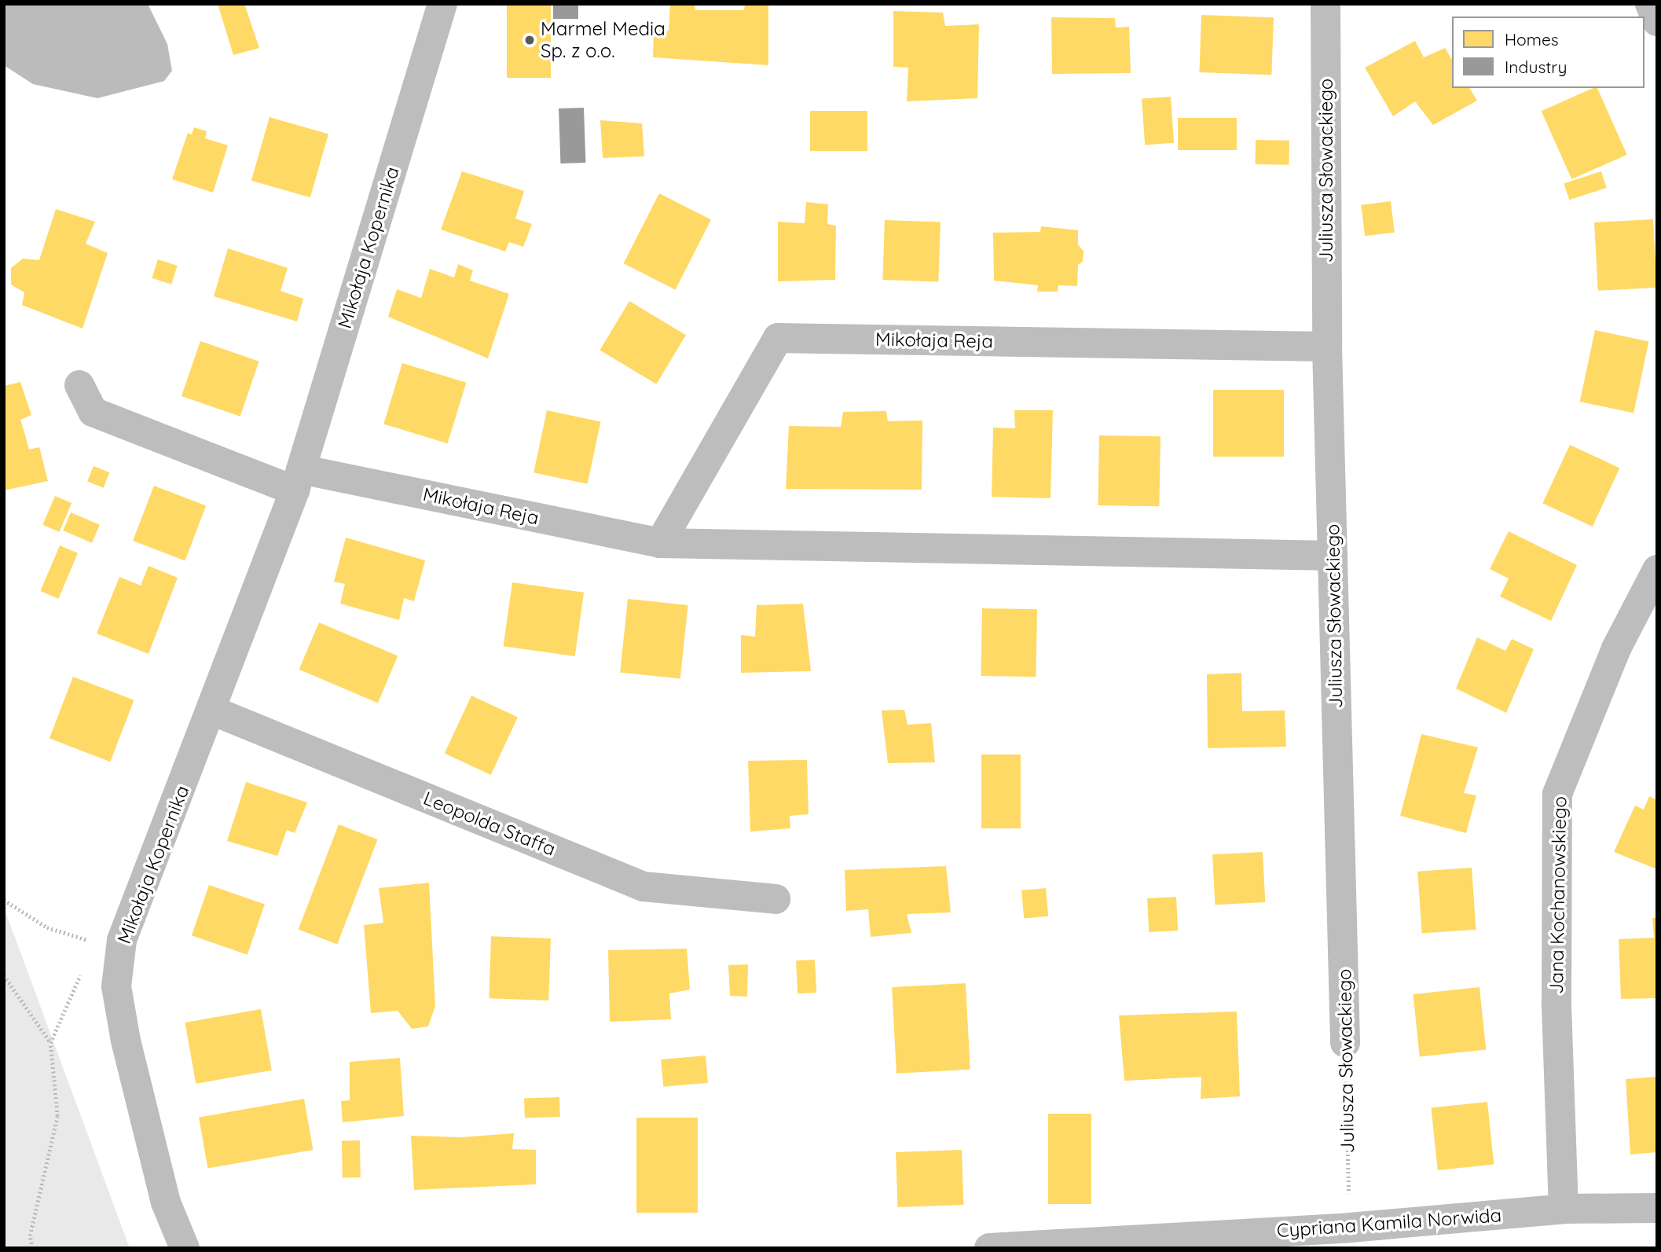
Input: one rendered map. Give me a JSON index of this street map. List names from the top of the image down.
{
  "streets": {
    "street": [
      "Juliusza Słowackiego",
      "Mikołaja Kopernika",
      "Mikołaja Reja",
      "Leopolda Staffa",
      "Jana Kochanowskiego",
      "Cypriana Kamila Norwida"
    ]
  },
  "crossings": [
    ["Juliusza Słowackiego", "Mikołaja Reja"],
    ["Juliusza Słowackiego", "Cypriana Kamila Norwida"],
    ["Mikołaja Kopernika", "Mikołaja Reja"],
    ["Mikołaja Kopernika", "Leopolda Staffa"],
    ["Jana Kochanowskiego", "Cypriana Kamila Norwida"]
  ],
  "places": ["Marmel Media Sp. z o.o."],
  "legend": ["Homes", "Industry"]
}
